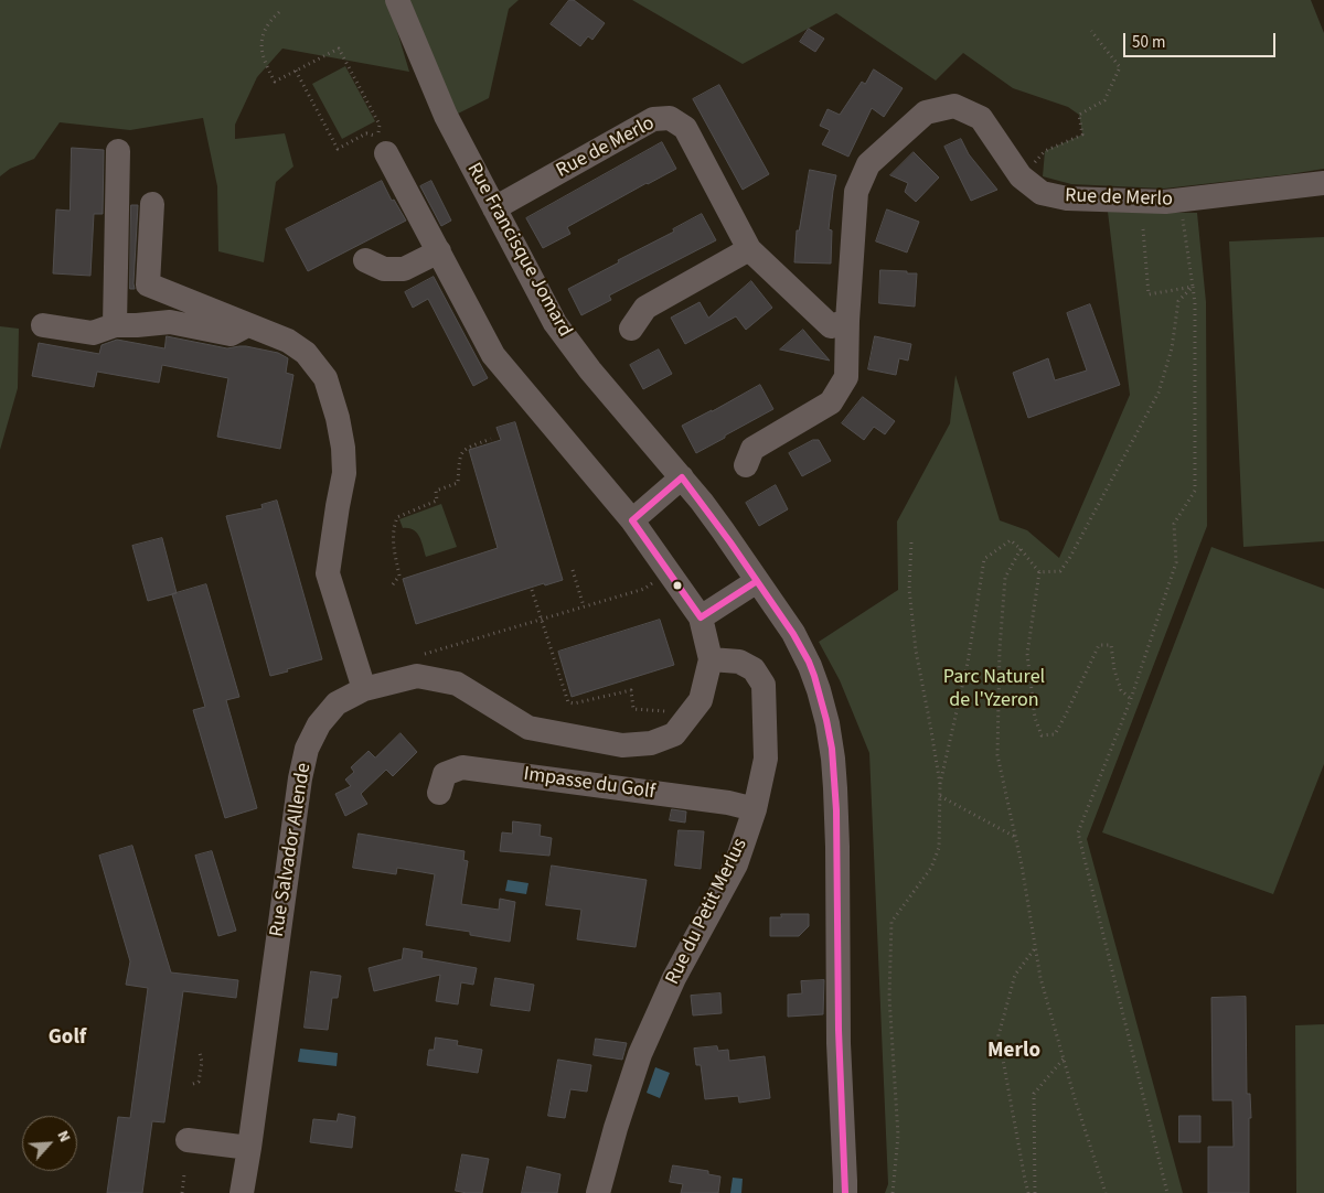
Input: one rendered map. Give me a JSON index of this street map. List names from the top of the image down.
{
  "streets": {
    "street": [
      "Rue de Merlo",
      "Rue Francisque Jomard",
      "Impasse du Golf",
      "Rue Salvador Allende",
      "Rue du Petit Merlus"
    ]
  },
  "crossings": [
    ["Rue de Merlo", "Rue Francisque Jomard"],
    ["Impasse du Golf", "Rue du Petit Merlus"],
    ["Rue Salvador Allende", "Rue du Petit Merlus"]
  ],
  "districts": ["Golf", "Merlo"],
  "parks": ["Parc Naturel de l'Yzeron"],
  "scale_bar": "50 m",
  "north": "top right"
}
